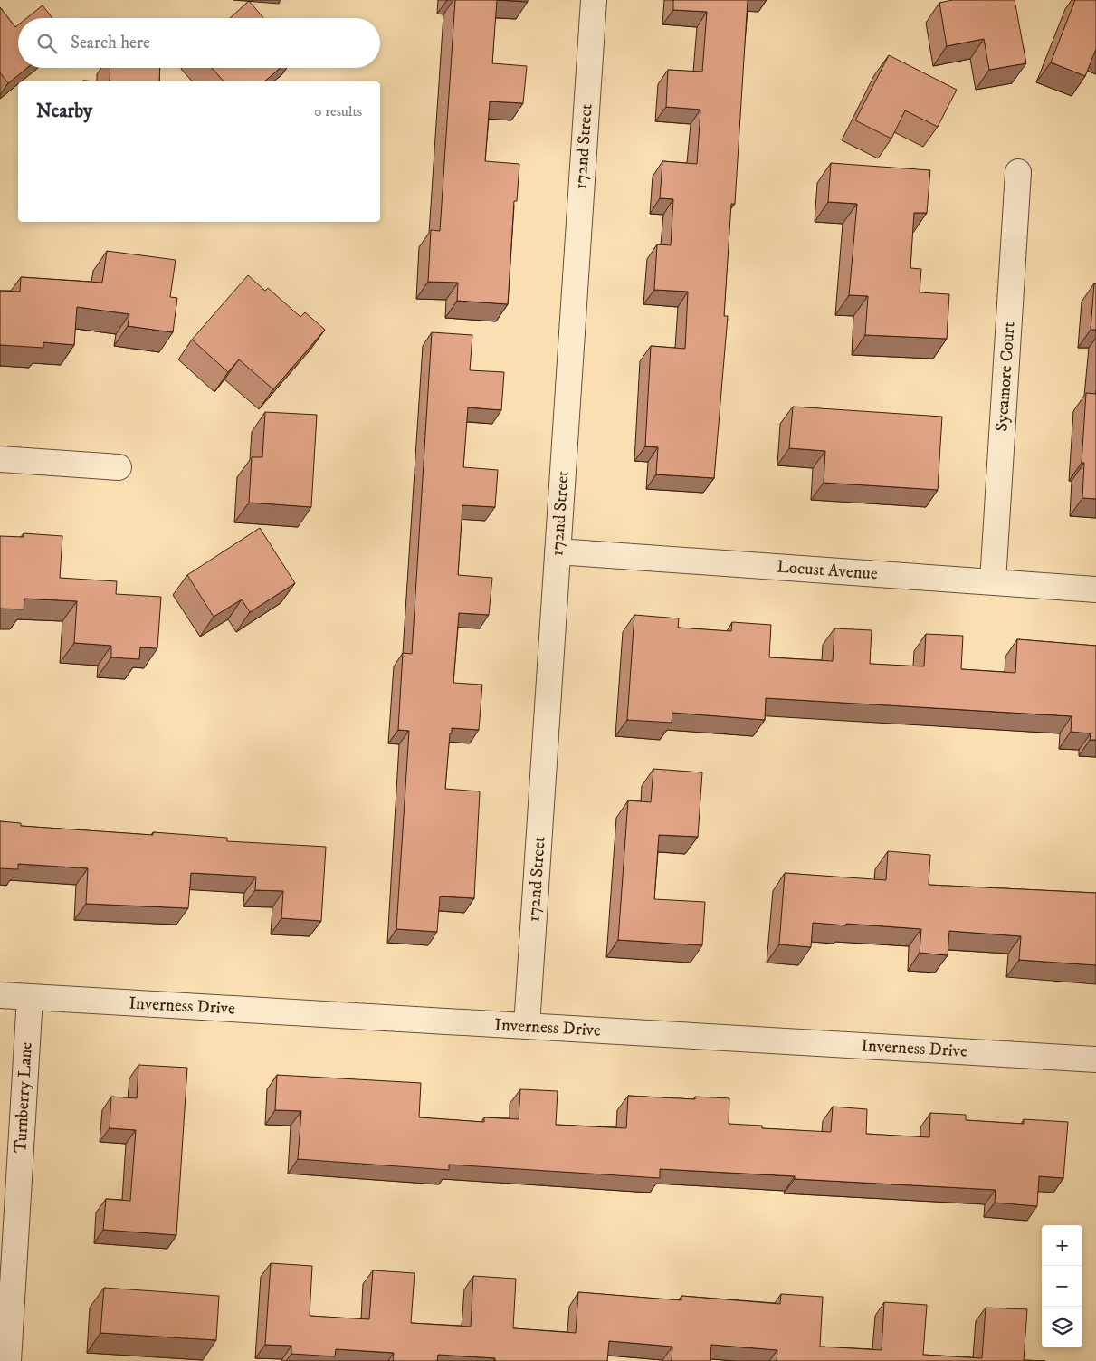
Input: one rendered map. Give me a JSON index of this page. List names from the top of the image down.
{
  "streets": {
    "street": [
      "172nd Street",
      "Sycamore Court",
      "Locust Avenue",
      "Inverness Drive",
      "Turnberry Lane"
    ]
  },
  "crossings": [
    ["172nd Street", "Locust Avenue"],
    ["172nd Street", "Inverness Drive"],
    ["Sycamore Court", "Locust Avenue"],
    ["Inverness Drive", "Turnberry Lane"]
  ],
  "page": {
    "search": "Search here",
    "heading": ["Nearby", "0 results"],
    "map_buttons": ["+", "−"]
  }
}
